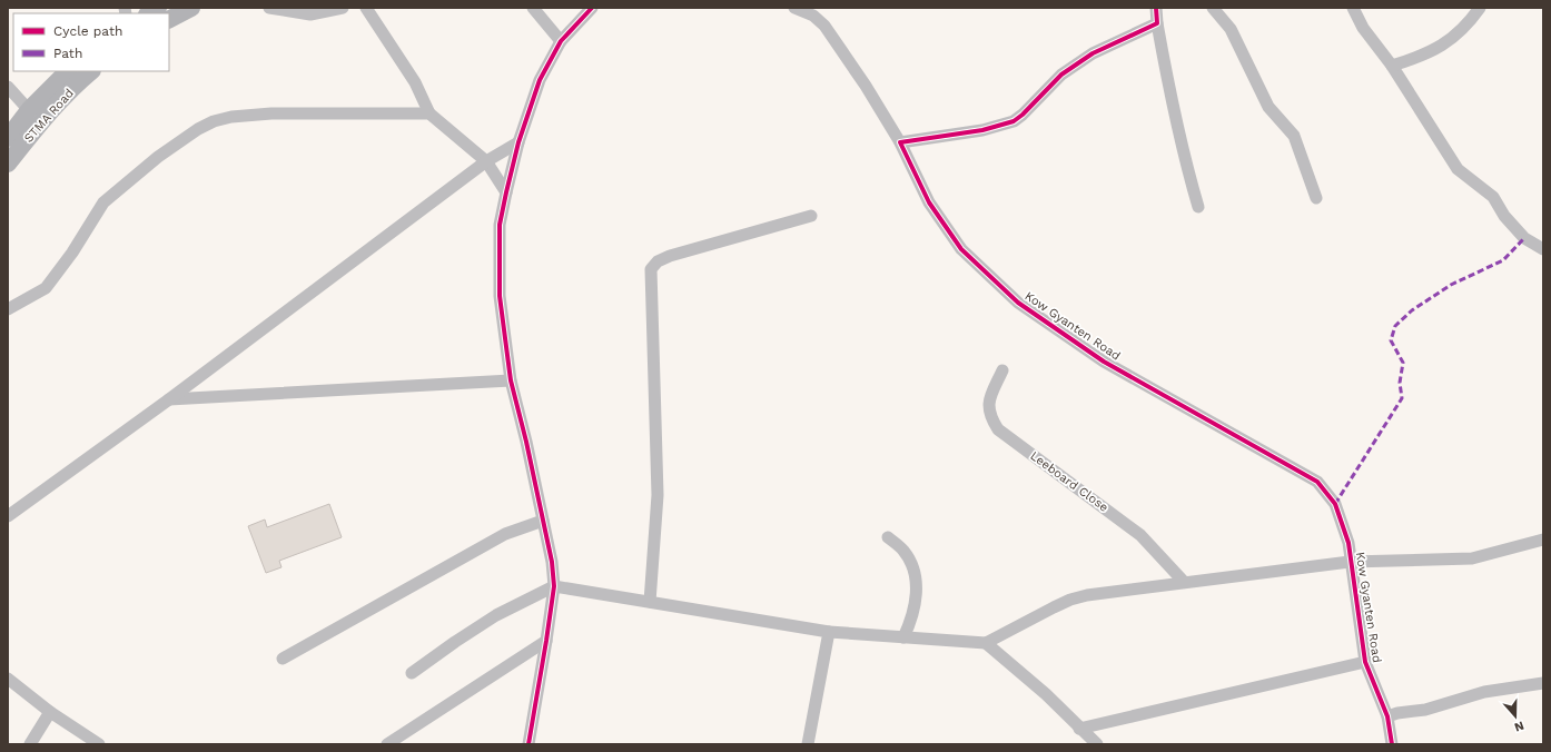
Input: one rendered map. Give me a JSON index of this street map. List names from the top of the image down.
{
  "streets": {
    "main road": ["STMA Road"],
    "street": ["Kow Gyanten Road", "Leeboard Close"]
  },
  "legend": ["Cycle path", "Path"],
  "north": "bottom"
}
